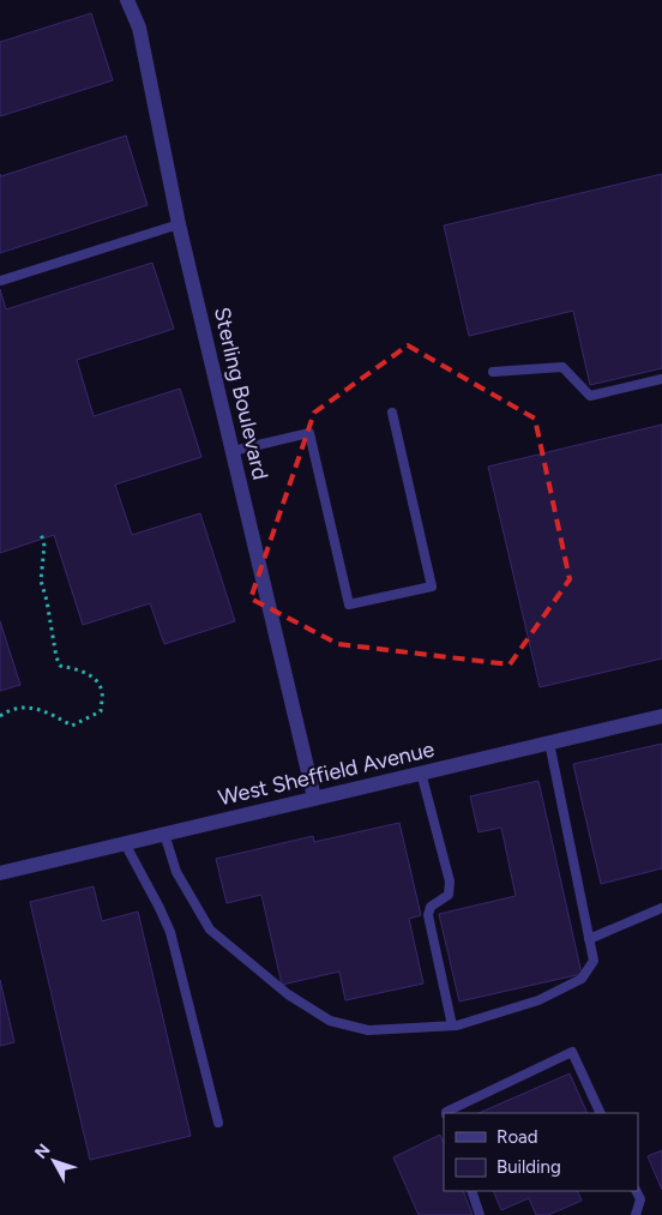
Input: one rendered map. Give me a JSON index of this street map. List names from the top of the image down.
{
  "streets": {
    "street": ["Sterling Boulevard", "West Sheffield Avenue"]
  },
  "crossings": [
    ["Sterling Boulevard", "West Sheffield Avenue"]
  ],
  "legend": ["Road", "Building"],
  "north": "top left"
}
